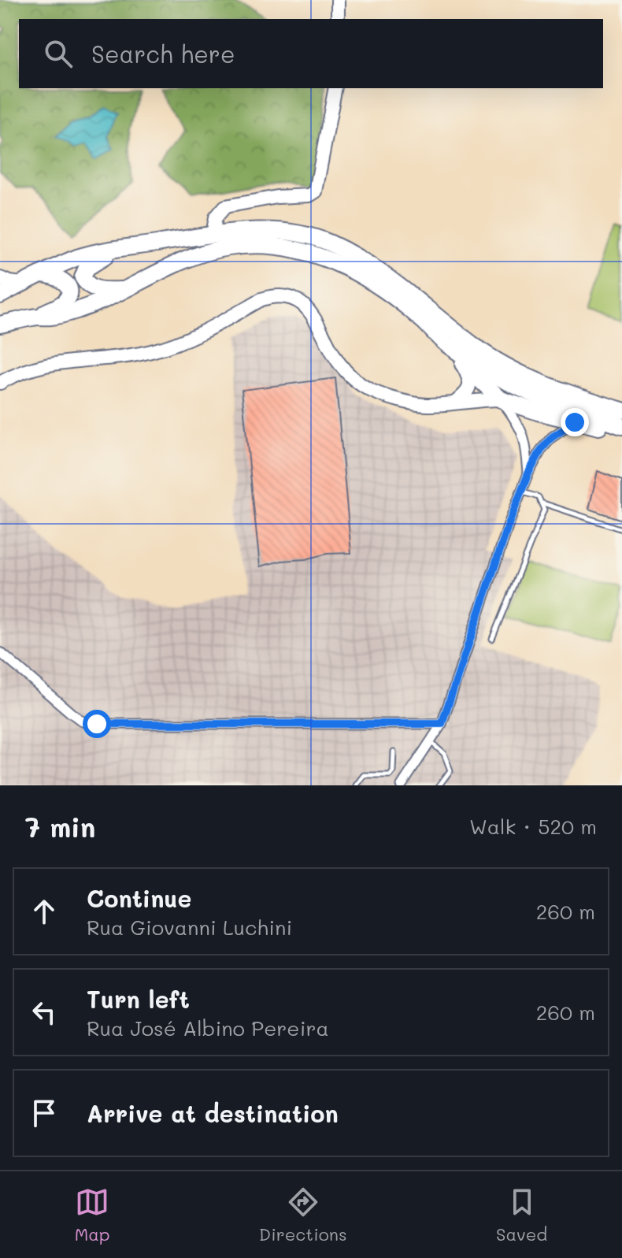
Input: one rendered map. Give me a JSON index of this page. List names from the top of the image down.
{
  "page": {
    "search": "Search here",
    "heading": ["7 min", "Walk · 520 m"],
    "list": [
      ["Continue", "Rua Giovanni Luchini", "260 m"],
      ["Turn left", "Rua José Albino Pereira", "260 m"],
      "Arrive at destination"
    ],
    "nav": ["Map", "Directions", "Saved"]
  }
}
